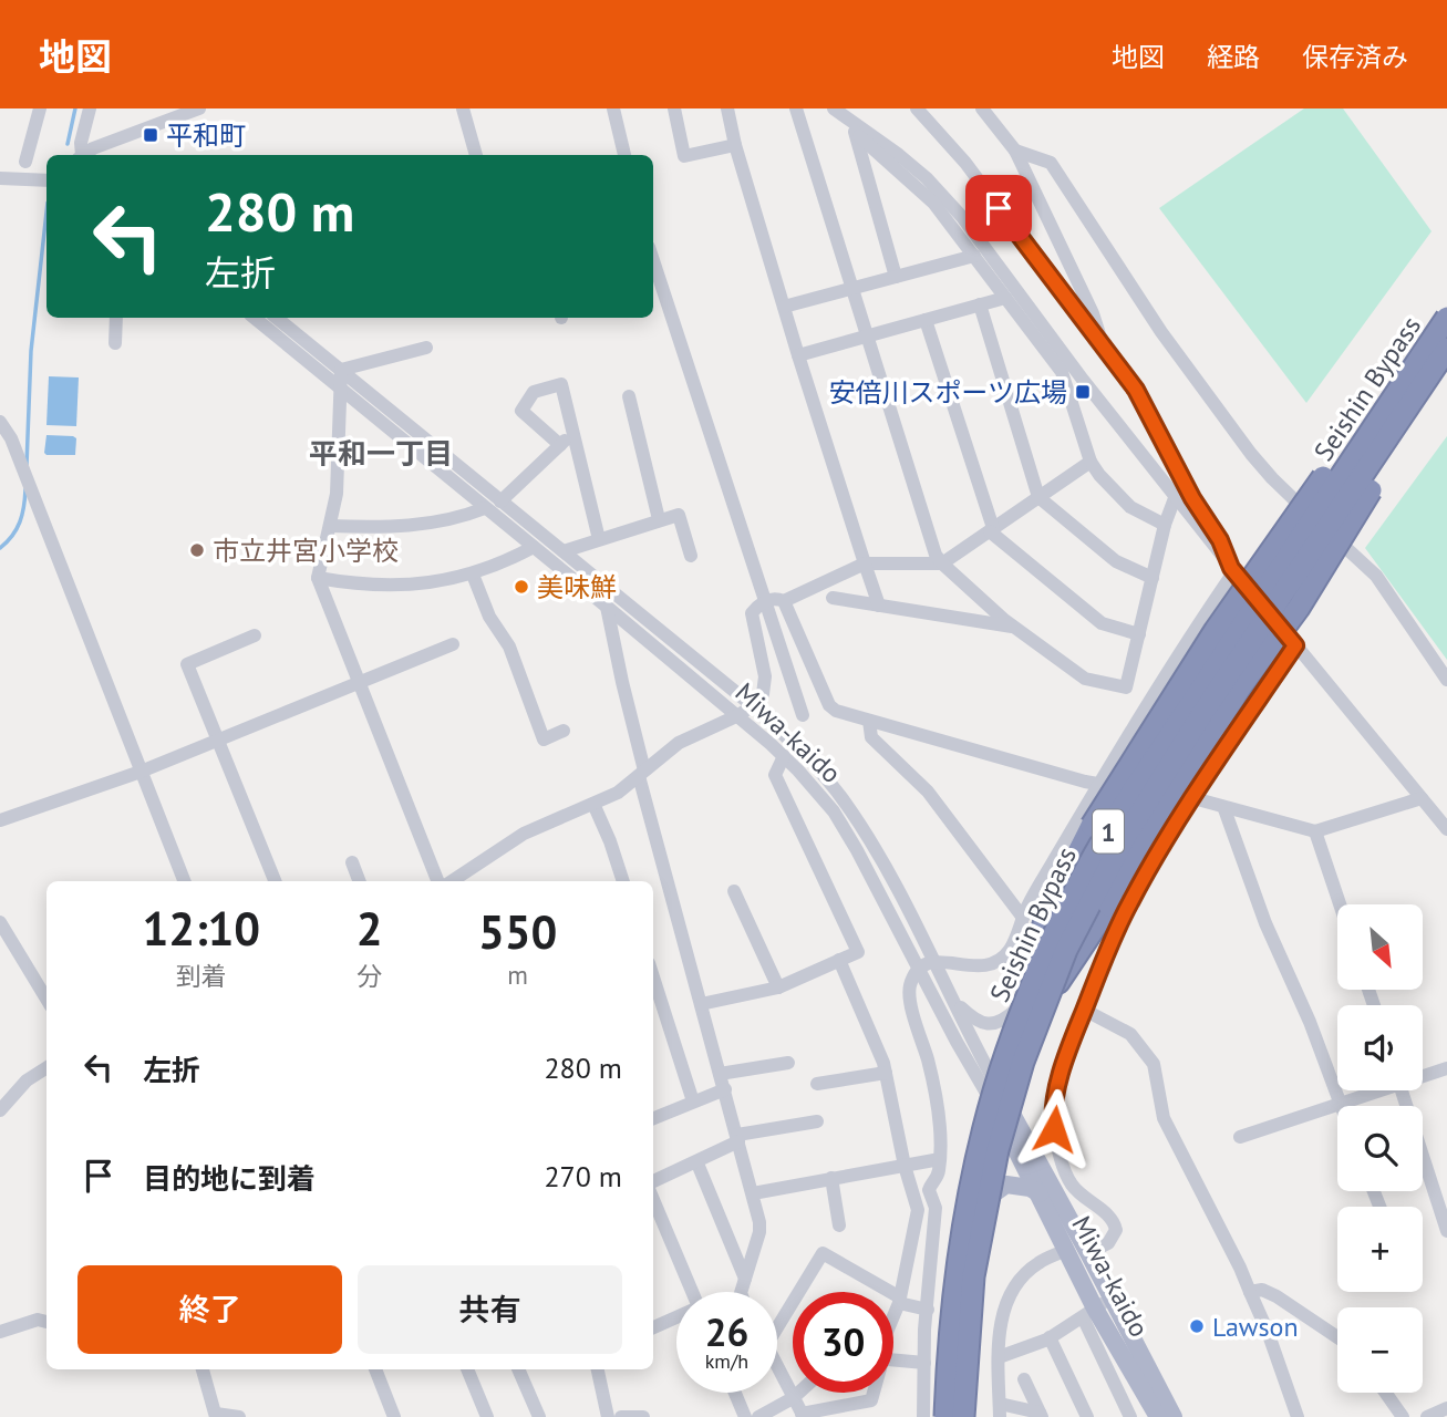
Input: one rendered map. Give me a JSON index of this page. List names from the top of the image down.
{
  "streets": {
    "highway": ["Seishin Bypass", "1"],
    "main road": ["Miwa-kaido"]
  },
  "districts": ["平和一丁目"],
  "places": {
    "transit": ["平和町", "安倍川スポーツ広場"],
    "other": ["市立井宮小学校", "美味鮮", "Lawson"]
  },
  "north": "bottom right",
  "page": {
    "header": "地図",
    "nav": ["地図", "経路", "保存済み"],
    "turn": ["280 m", "左折"],
    "eta": [
      "12:10",
      "到着",
      "2",
      "分",
      "550",
      "m"
    ],
    "map_buttons": ["+", "−"],
    "list": [
      {
        "name": "左折",
        "value": "280 m"
      },
      {
        "name": "目的地に到着",
        "value": "270 m"
      }
    ],
    "buttons": ["終了", "共有"],
    "speed": "26 km/h",
    "limit": "30"
  }
}
